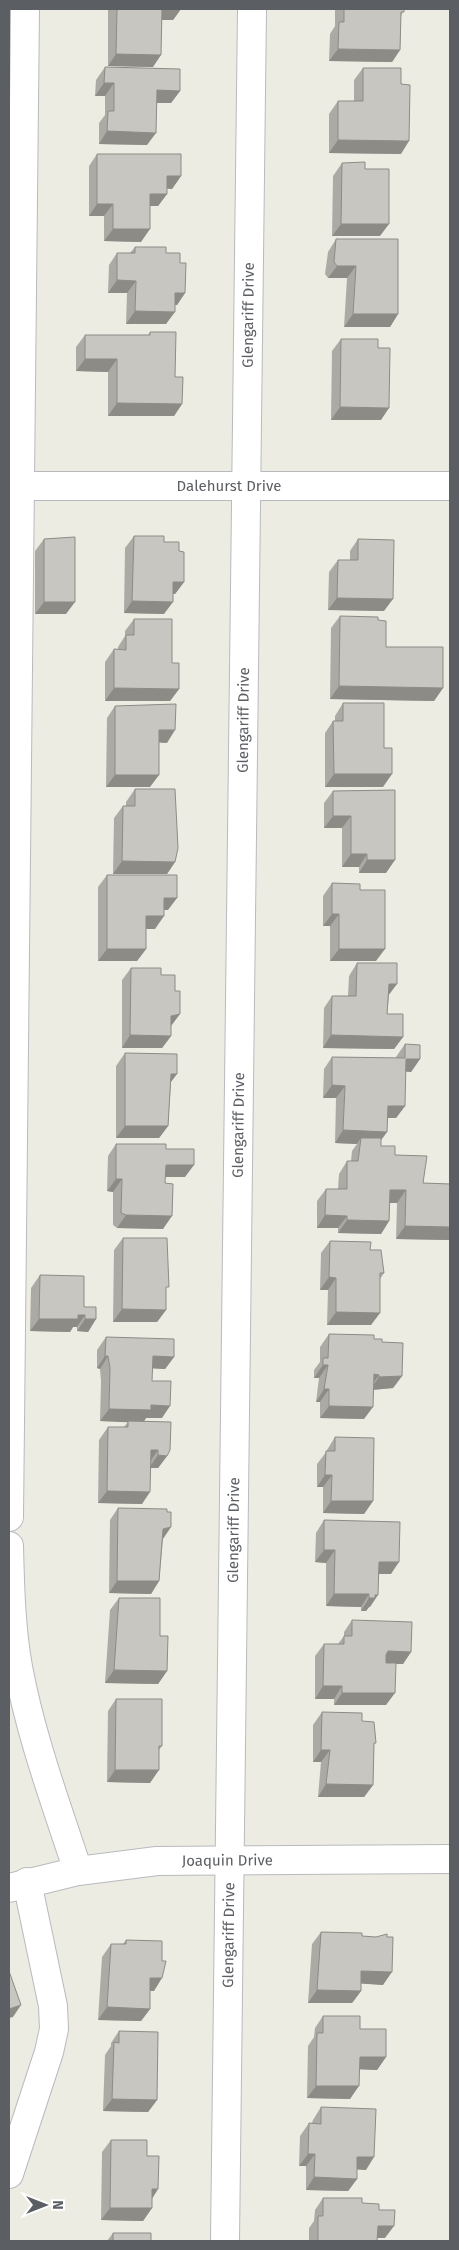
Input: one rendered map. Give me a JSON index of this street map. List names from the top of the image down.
{
  "streets": {
    "street": ["Glengariff Drive", "Dalehurst Drive", "Joaquin Drive"]
  },
  "crossings": [
    ["Glengariff Drive", "Dalehurst Drive"],
    ["Glengariff Drive", "Joaquin Drive"]
  ],
  "north": "right"
}
